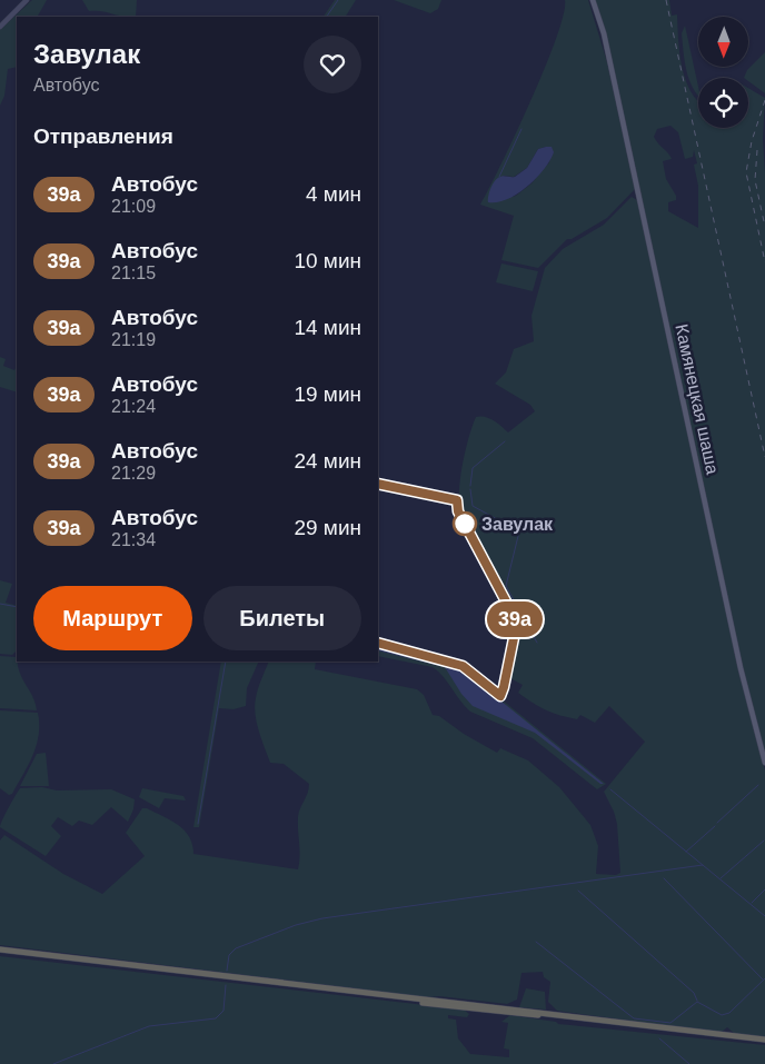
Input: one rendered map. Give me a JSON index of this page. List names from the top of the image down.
{
  "streets": {
    "main road": ["Камянецкая шаша"]
  },
  "places": ["Завулак"],
  "lines": ["bus line 39а"],
  "north": "bottom",
  "page": {
    "on_map": "39а",
    "heading": [
      ["Завулак", "Автобус"],
      "Отправления"
    ],
    "list": [
      {
        "mark": "39а",
        "name": "Автобус",
        "note": "21:09",
        "value": "4 мин"
      },
      {
        "mark": "39а",
        "name": "Автобус",
        "note": "21:15",
        "value": "10 мин"
      },
      {
        "mark": "39а",
        "name": "Автобус",
        "note": "21:19",
        "value": "14 мин"
      },
      {
        "mark": "39а",
        "name": "Автобус",
        "note": "21:24",
        "value": "19 мин"
      },
      {
        "mark": "39а",
        "name": "Автобус",
        "note": "21:29",
        "value": "24 мин"
      },
      {
        "mark": "39а",
        "name": "Автобус",
        "note": "21:34",
        "value": "29 мин"
      }
    ],
    "buttons": ["Маршрут", "Билеты"]
  }
}
